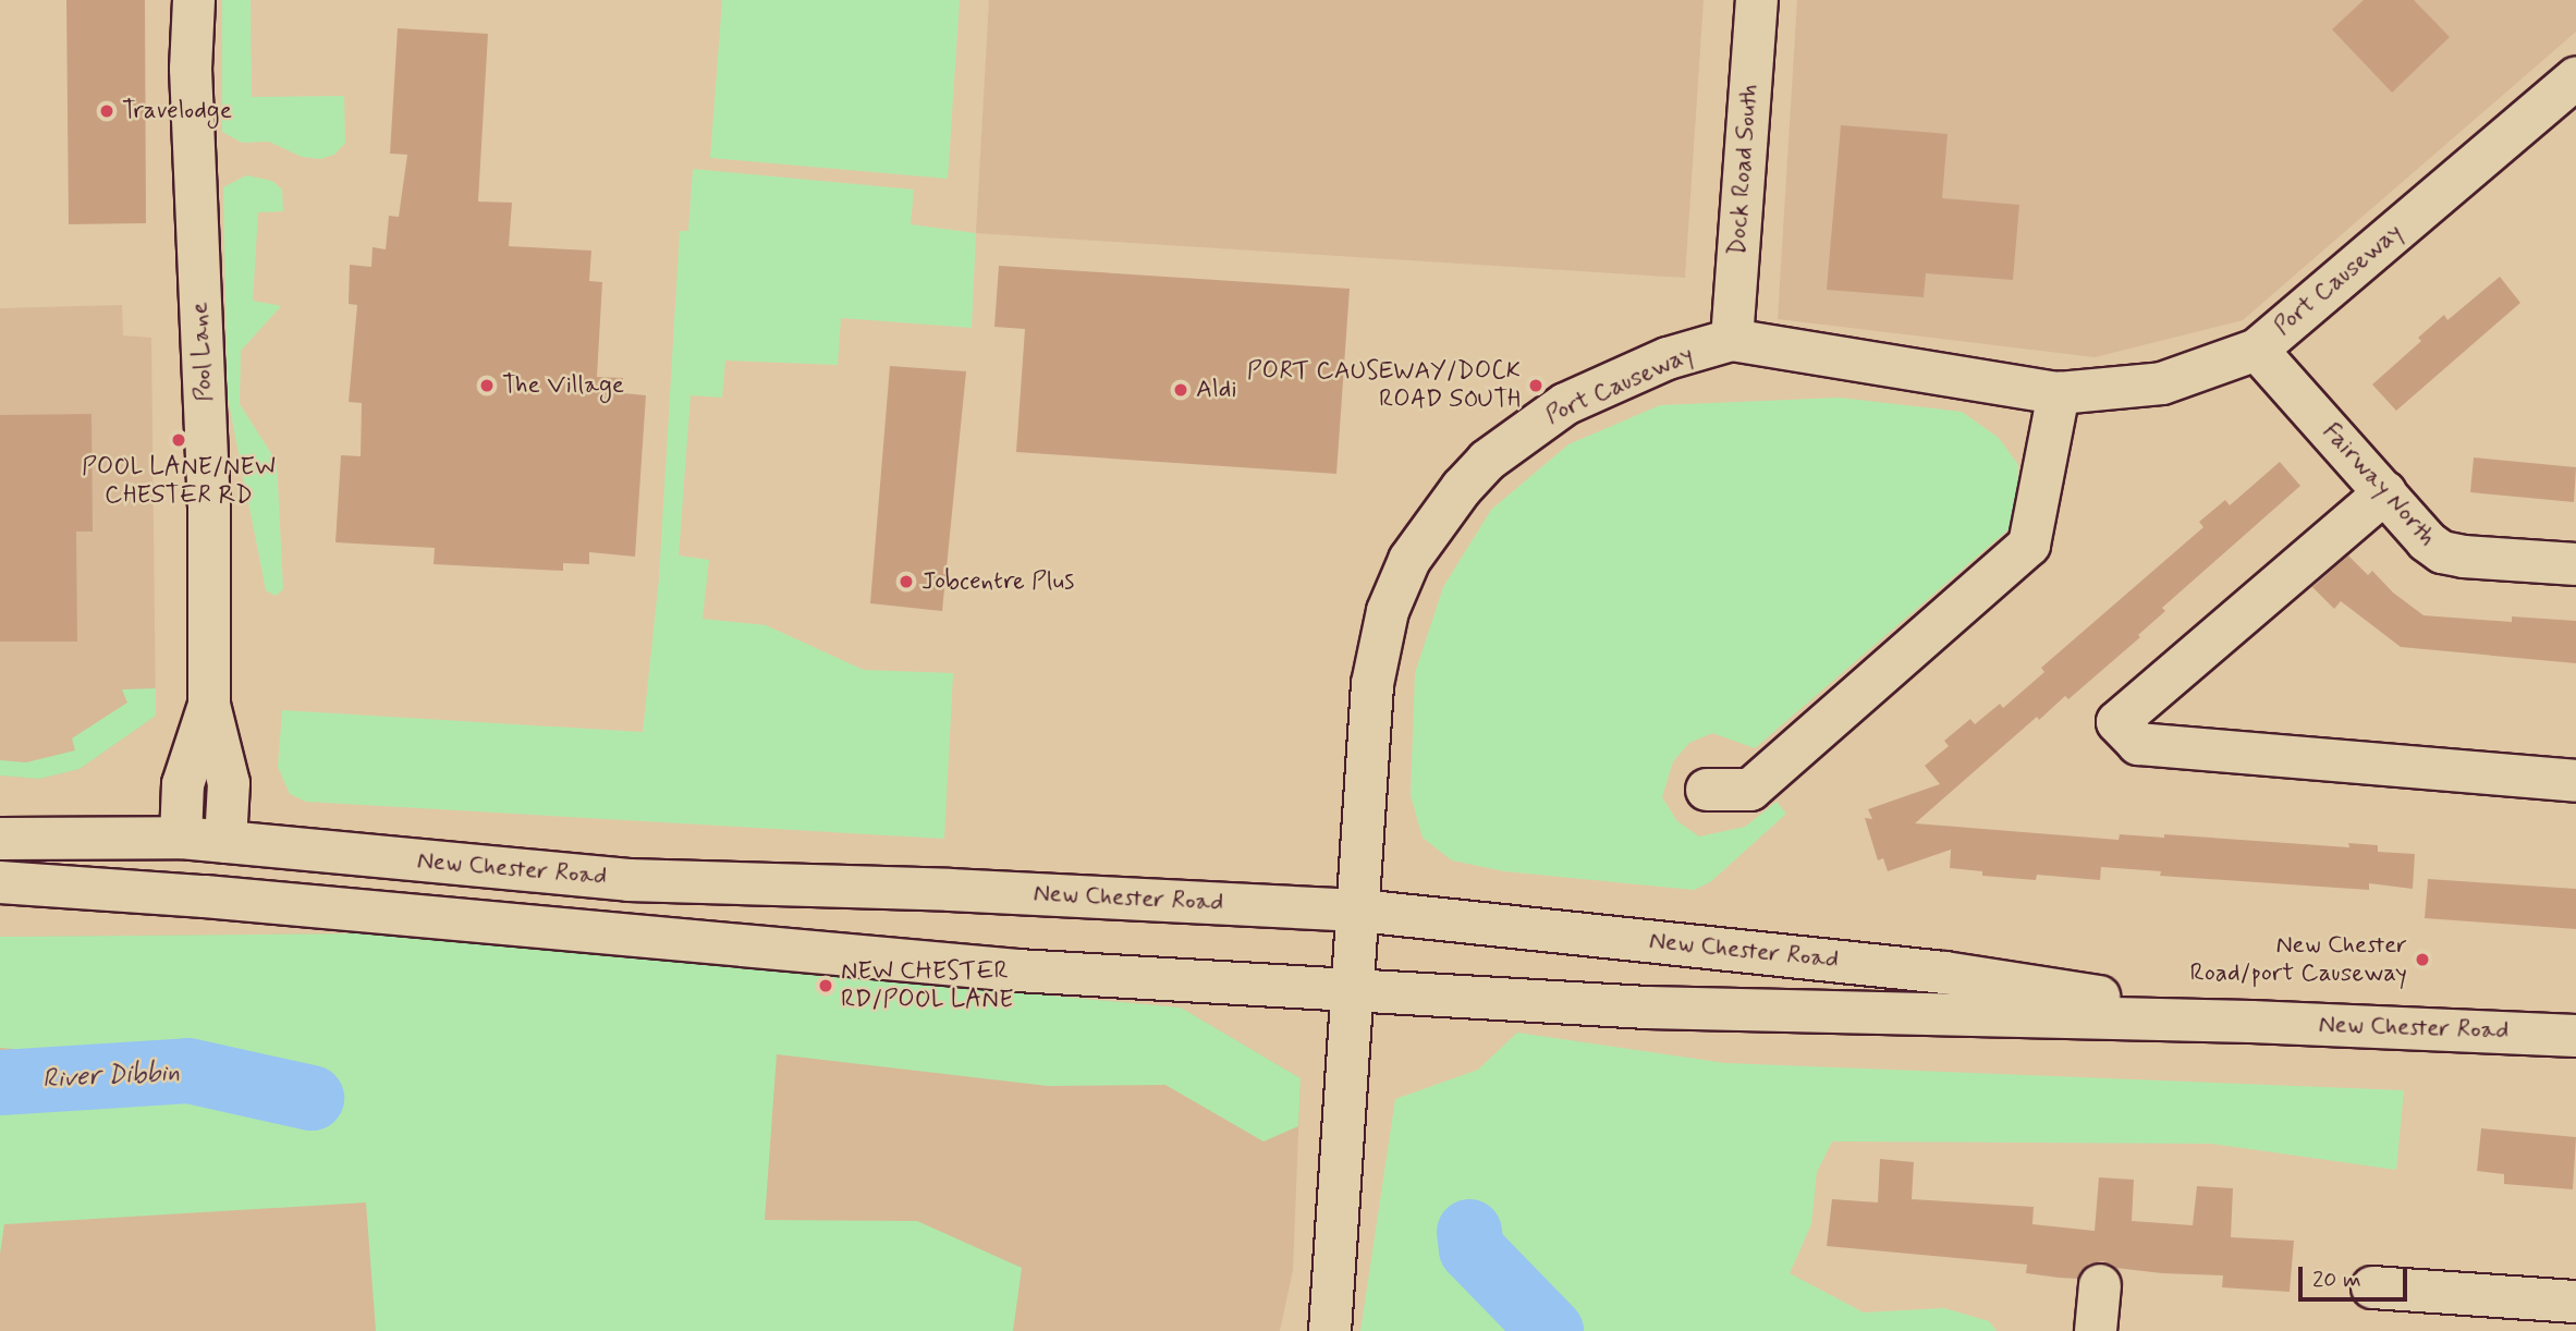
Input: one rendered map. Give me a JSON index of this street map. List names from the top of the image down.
{
  "streets": {
    "main road": [
      "Dock Road South",
      "Port Causeway",
      "Pool Lane",
      "Fairway North",
      "New Chester Road"
    ]
  },
  "crossings": [
    ["Dock Road South", "Port Causeway"],
    ["Port Causeway", "Fairway North"],
    ["Port Causeway", "New Chester Road"],
    ["Pool Lane", "New Chester Road"]
  ],
  "water": ["River Dibbin"],
  "places": [
    "Travelodge",
    "The Village",
    "PORT CAUSEWAY/DOCK ROAD SOUTH",
    "Aldi",
    "POOL LANE/NEW CHESTER RD",
    "Jobcentre Plus",
    "New Chester Road/port Causeway",
    "NEW CHESTER RD/POOL LANE"
  ],
  "scale_bar": "20 m"
}
